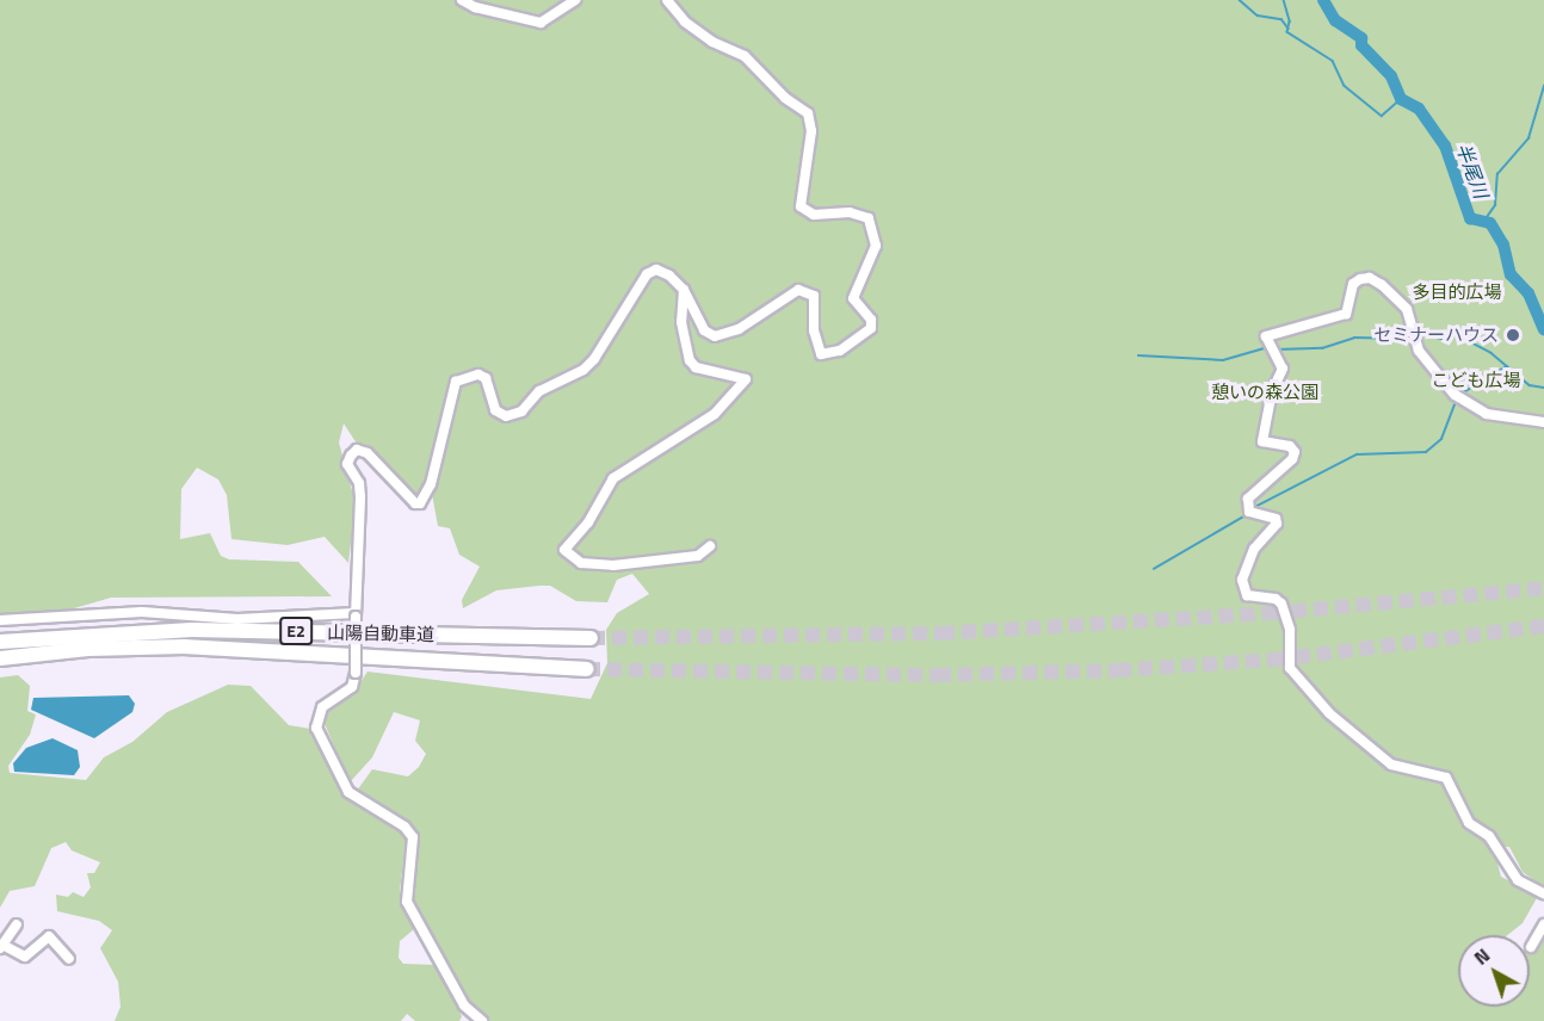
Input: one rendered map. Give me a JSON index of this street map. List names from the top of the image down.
{
  "streets": {
    "highway": ["E2", "山陽自動車道"]
  },
  "water": ["半尾川"],
  "parks": ["多目的広場", "こども広場", "憩いの森公園"],
  "places": ["セミナーハウス"],
  "north": "top left"
}
